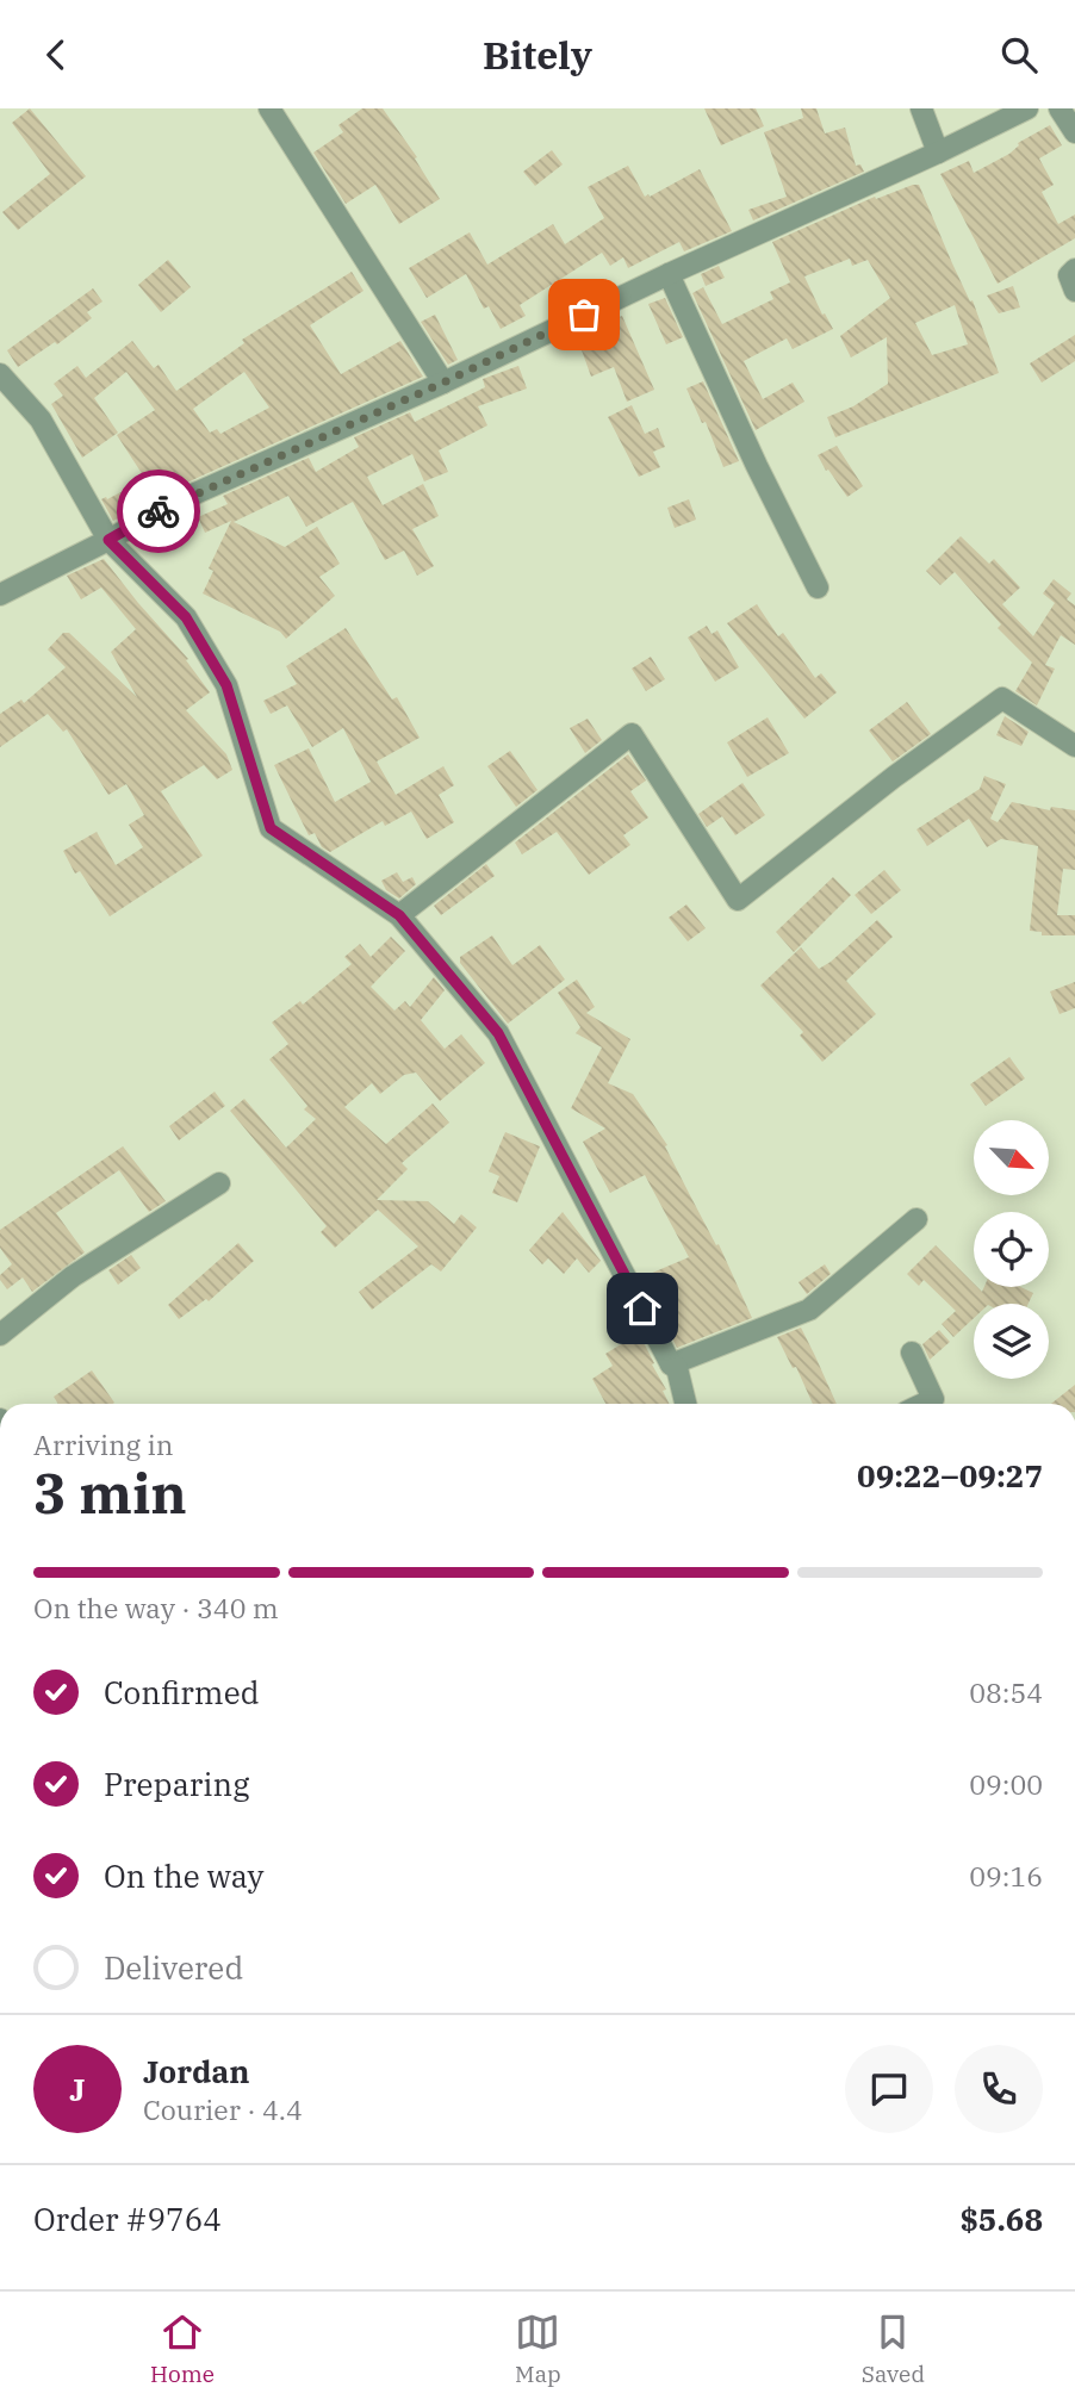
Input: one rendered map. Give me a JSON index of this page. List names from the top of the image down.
{
  "north": "bottom right",
  "page": {
    "header": "Bitely",
    "heading": ["3 min", "Arriving in", "09:22–09:27"],
    "panel": [
      "Jordan",
      "Courier · 4.4",
      "Order #9764",
      "$5.68"
    ],
    "bar": "On the way · 340 m",
    "list": [
      ["Confirmed", "08:54"],
      ["Preparing", "09:00"],
      ["On the way", "09:16"],
      "Delivered"
    ],
    "round": "J",
    "tabs": ["Home", "Map", "Saved"]
  }
}
